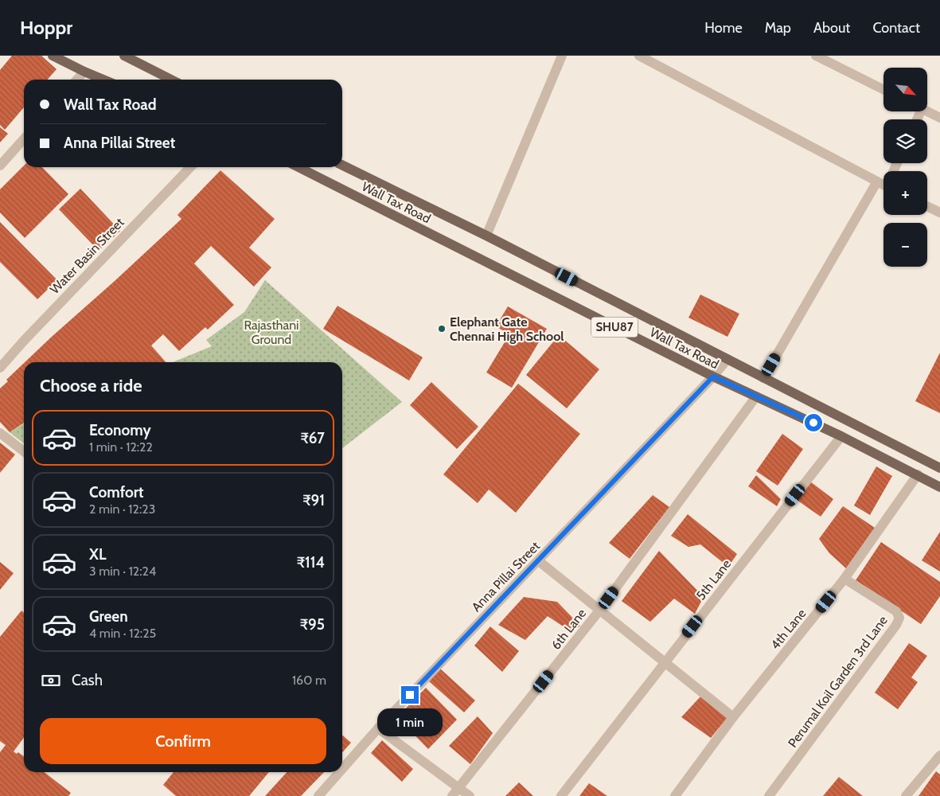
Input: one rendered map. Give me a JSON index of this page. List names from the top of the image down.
{
  "streets": {
    "main road": ["Wall Tax Road", "SHU87"],
    "street": [
      "Water Basin Street",
      "Anna Pillai Street",
      "5th Lane",
      "6th Lane",
      "4th Lane",
      "Perumal Koil Garden 3rd Lane"
    ]
  },
  "crossings": [
    ["Wall Tax Road", "Anna Pillai Street"],
    ["Wall Tax Road", "5th Lane"],
    ["Wall Tax Road", "6th Lane"],
    ["Wall Tax Road", "4th Lane"],
    ["4th Lane", "Perumal Koil Garden 3rd Lane"]
  ],
  "parks": ["Rajasthani Ground"],
  "places": ["Elephant Gate Chennai High School"],
  "north": "bottom right",
  "page": {
    "header": "Hoppr",
    "nav": [
      "Home",
      "Map",
      "About",
      "Contact"
    ],
    "map_buttons": ["+", "−"],
    "banner": ["Wall Tax Road", "Anna Pillai Street"],
    "heading": "Choose a ride",
    "list": [
      {
        "name": "Economy",
        "note": "1 min · 12:22",
        "value": "₹67"
      },
      {
        "name": "Comfort",
        "note": "2 min · 12:23",
        "value": "₹91"
      },
      {
        "name": "XL",
        "note": "3 min · 12:24",
        "value": "₹114"
      },
      {
        "name": "Green",
        "note": "4 min · 12:25",
        "value": "₹95"
      }
    ],
    "pay": ["Cash", "160 m"],
    "bubble": "1 min",
    "buttons": "Confirm"
  }
}
